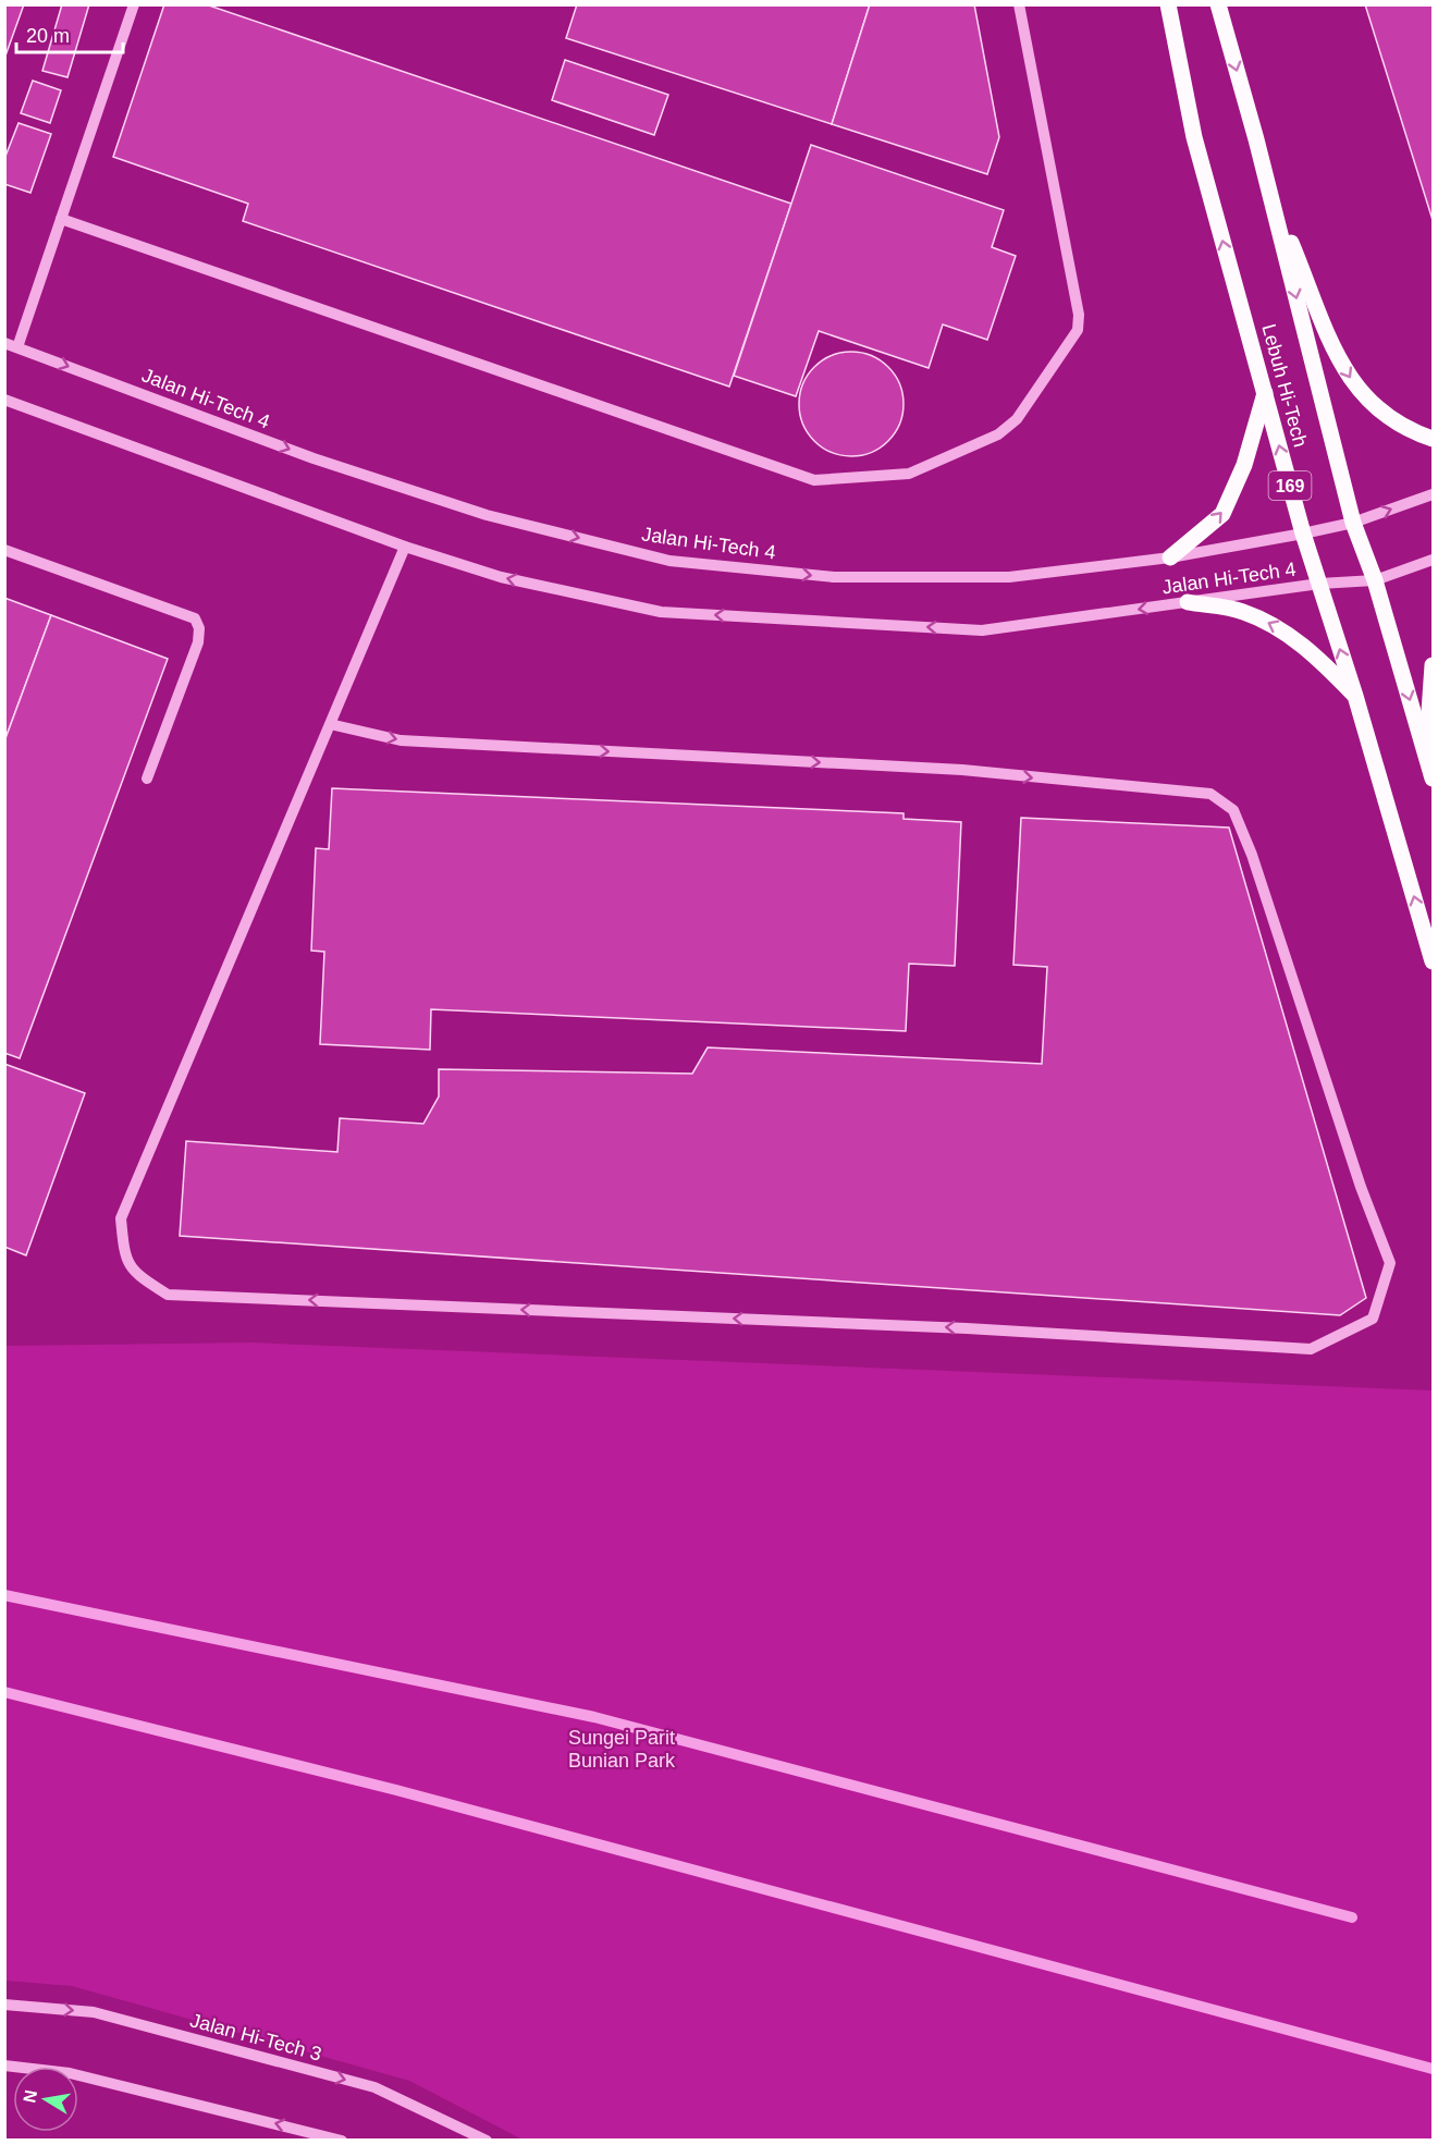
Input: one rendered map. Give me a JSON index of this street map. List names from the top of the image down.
{
  "streets": {
    "main road": ["Lebuh Hi-Tech", "169"],
    "street": ["Jalan Hi-Tech 4", "Jalan Hi-Tech 3"]
  },
  "crossings": [
    ["Lebuh Hi-Tech", "Jalan Hi-Tech 4"]
  ],
  "parks": ["Sungei Parit Bunian Park"],
  "scale_bar": "20 m",
  "north": "left"
}
